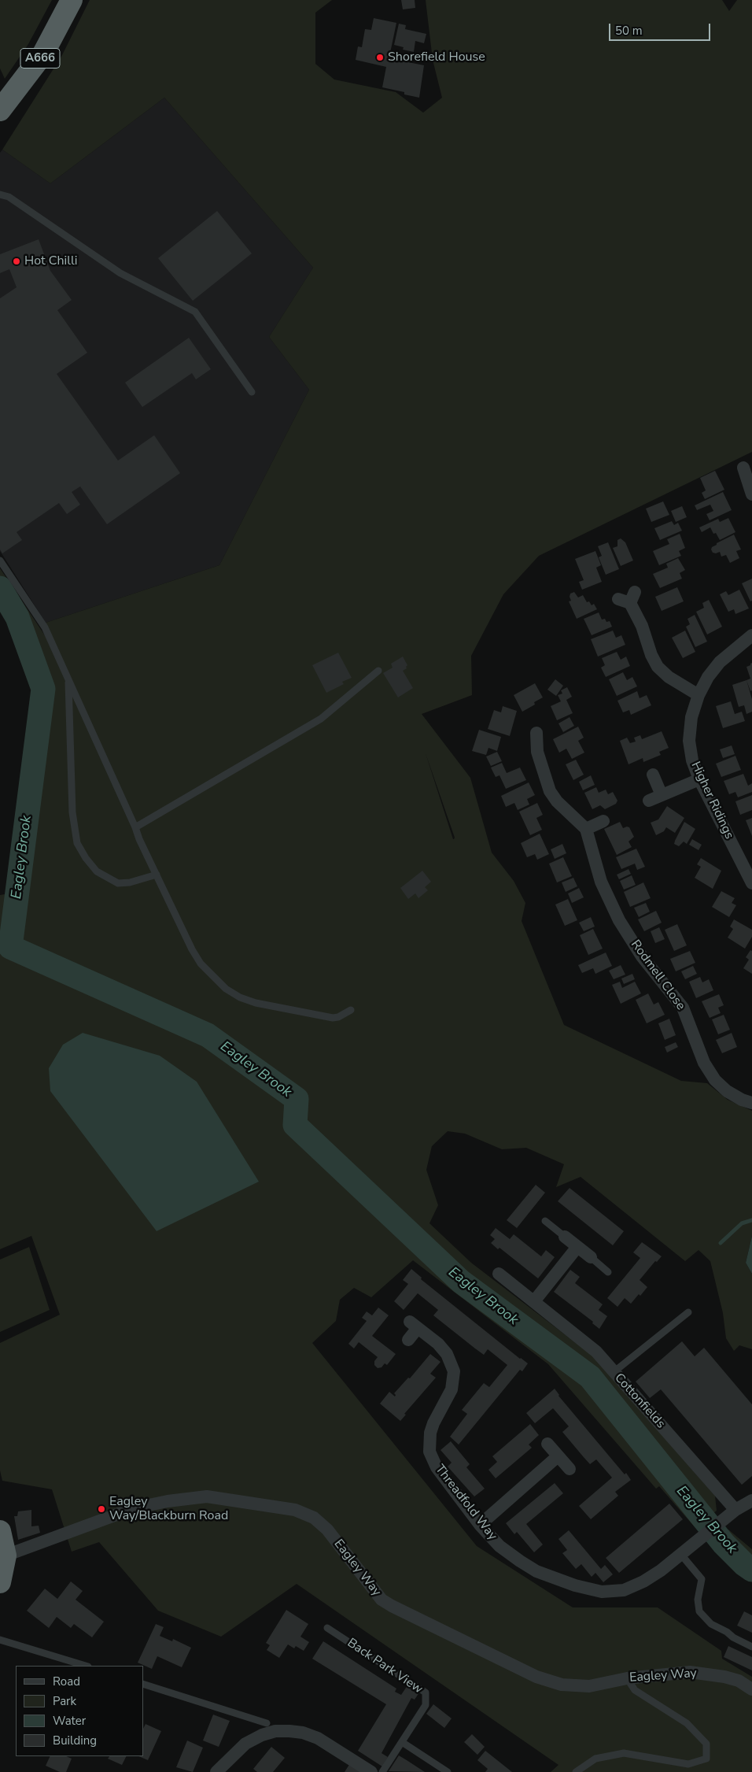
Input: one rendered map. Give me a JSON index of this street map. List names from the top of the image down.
{
  "streets": {
    "highway": ["A666"],
    "street": [
      "Higher Ridings",
      "Rodmell Close",
      "Cottonfields",
      "Threadfold Way",
      "Eagley Way"
    ],
    "lane": ["Back Park View"]
  },
  "crossings": [
    ["Cottonfields", "Threadfold Way"]
  ],
  "water": ["Eagley Brook"],
  "places": ["Shorefield House", "Hot Chilli", "Eagley Way/Blackburn Road"],
  "legend": [
    "Road",
    "Park",
    "Water",
    "Building"
  ],
  "scale_bar": "50 m"
}
